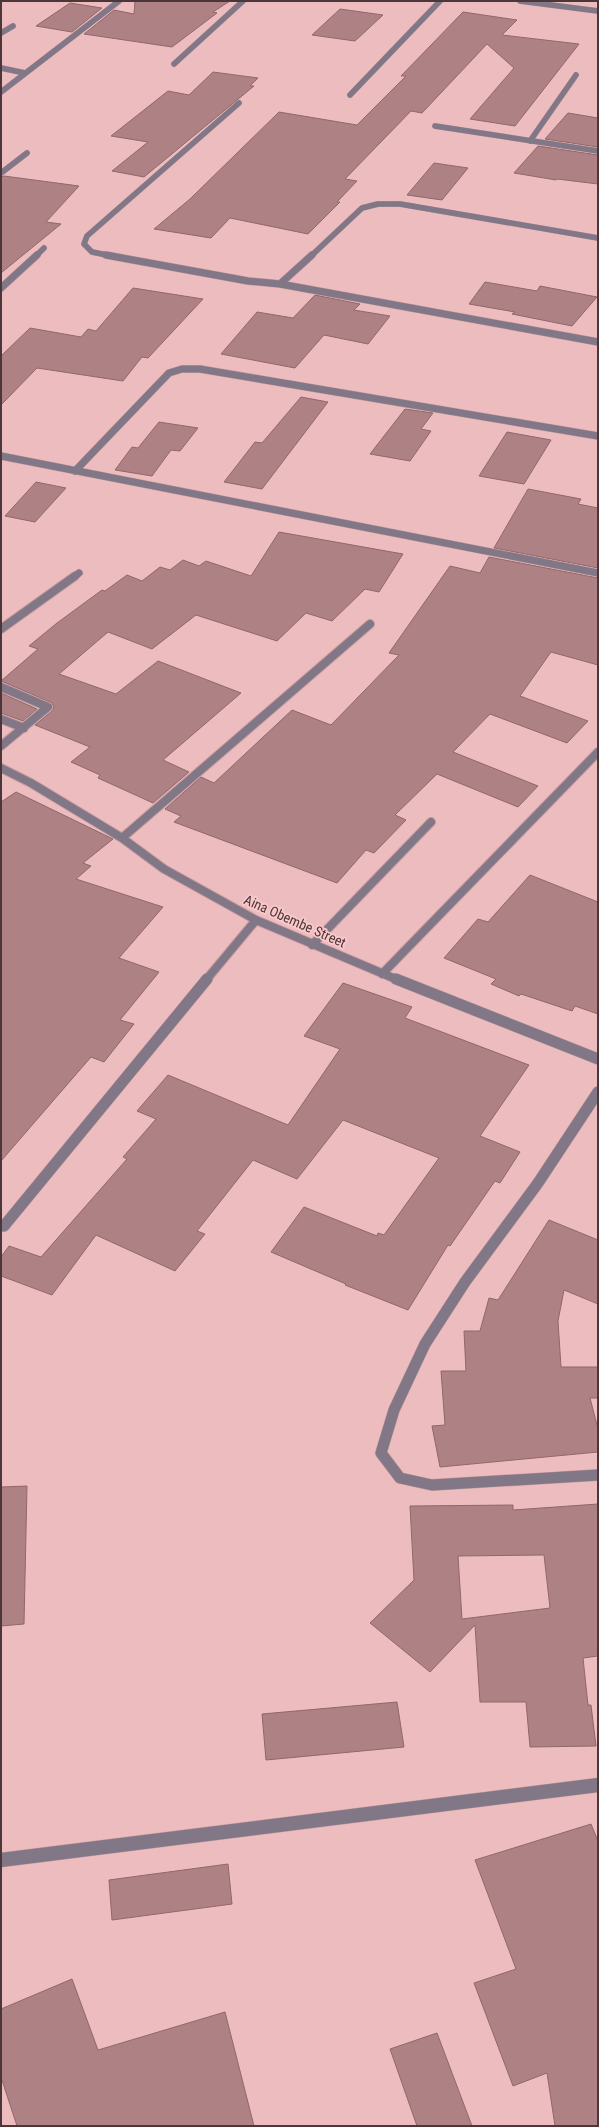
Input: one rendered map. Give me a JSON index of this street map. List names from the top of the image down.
{
  "streets": {
    "street": ["Aina Obembe Street"]
  }
}
